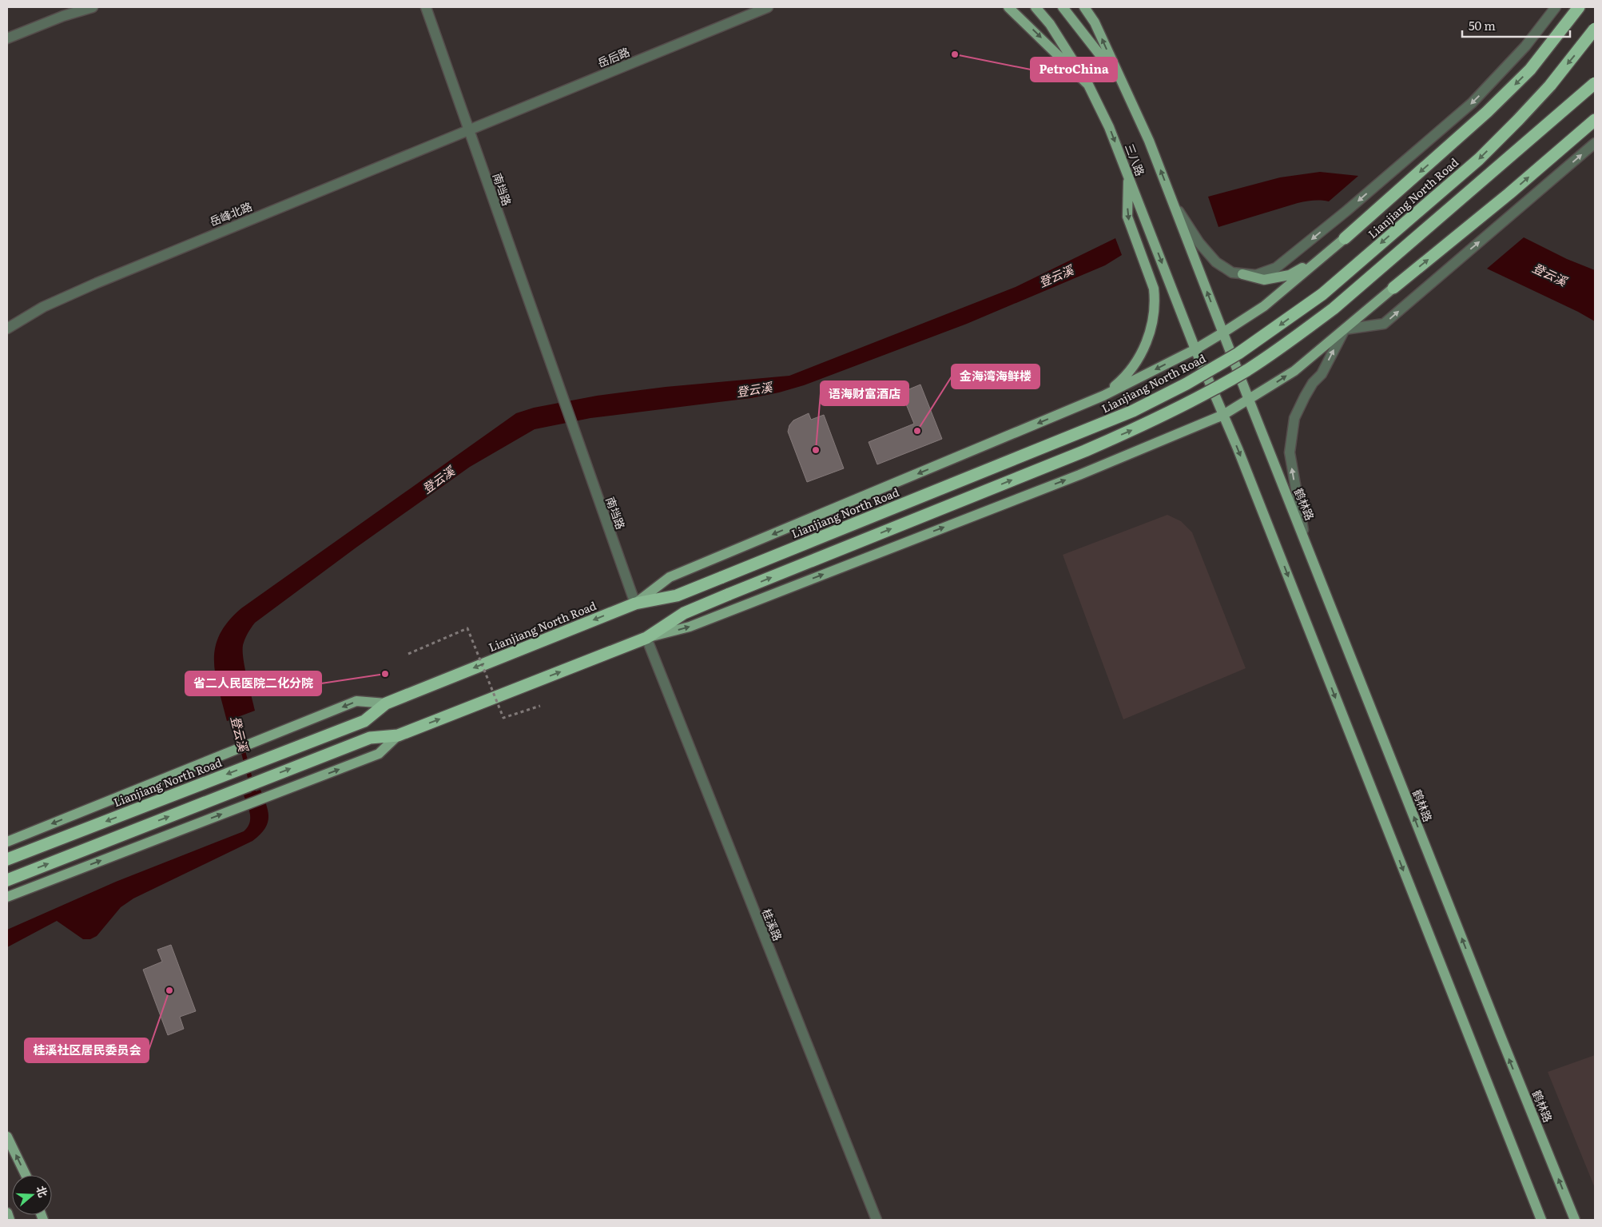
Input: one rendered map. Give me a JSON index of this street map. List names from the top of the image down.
{
  "streets": {
    "highway": ["Lianjiang North Road"],
    "main road": ["三八路", "鹤林路"],
    "street": [
      "岳后路",
      "南垱路",
      "岳峰北路",
      "桂溪路"
    ]
  },
  "crossings": [
    ["岳后路", "南垱路"],
    ["岳后路", "岳峰北路"],
    ["三八路", "鹤林路"],
    ["南垱路", "Lianjiang North Road"],
    ["南垱路", "岳峰北路"]
  ],
  "one_way": ["鹤林路"],
  "water": ["登云溪"],
  "places": [
    "PetroChina",
    "金海湾海鲜楼",
    "语海财富酒店",
    "省二人民医院二化分院",
    "桂溪社区居民委员会"
  ],
  "scale_bar": "50 m",
  "north": "right"
}
